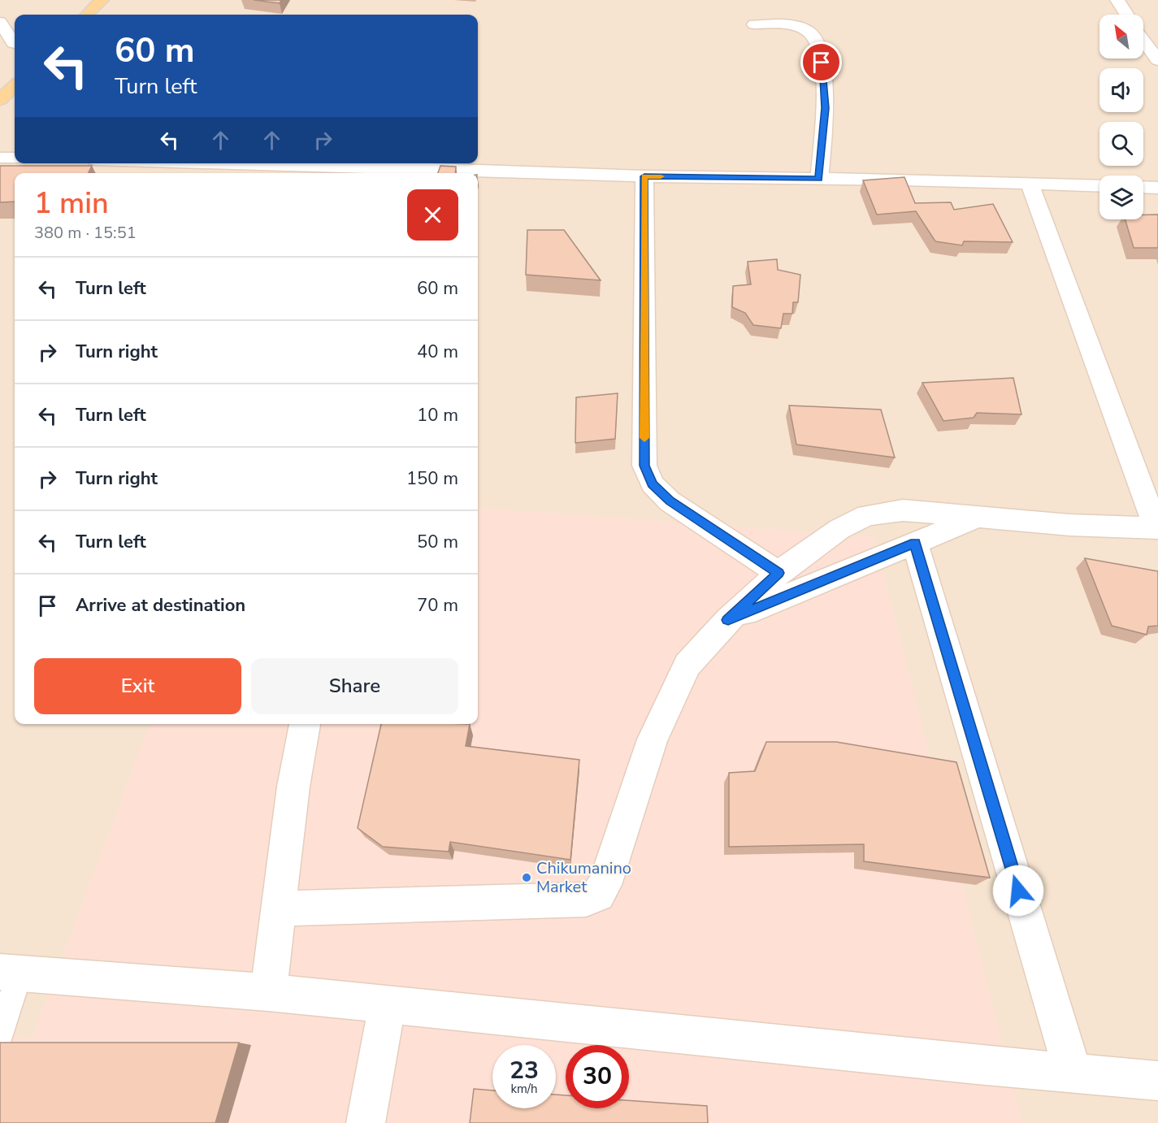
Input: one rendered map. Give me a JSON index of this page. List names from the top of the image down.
{
  "places": ["Chikumanino Market"],
  "north": "top left",
  "page": {
    "turn": ["60 m", "Turn left"],
    "heading": ["1 min", "380 m · 15:51"],
    "list": [
      {
        "name": "Turn left",
        "value": "60 m"
      },
      {
        "name": "Turn right",
        "value": "40 m"
      },
      {
        "name": "Turn left",
        "value": "10 m"
      },
      {
        "name": "Turn right",
        "value": "150 m"
      },
      {
        "name": "Turn left",
        "value": "50 m"
      },
      {
        "name": "Arrive at destination",
        "value": "70 m"
      }
    ],
    "buttons": ["Exit", "Share"],
    "speed": "23 km/h",
    "limit": "30"
  }
}
